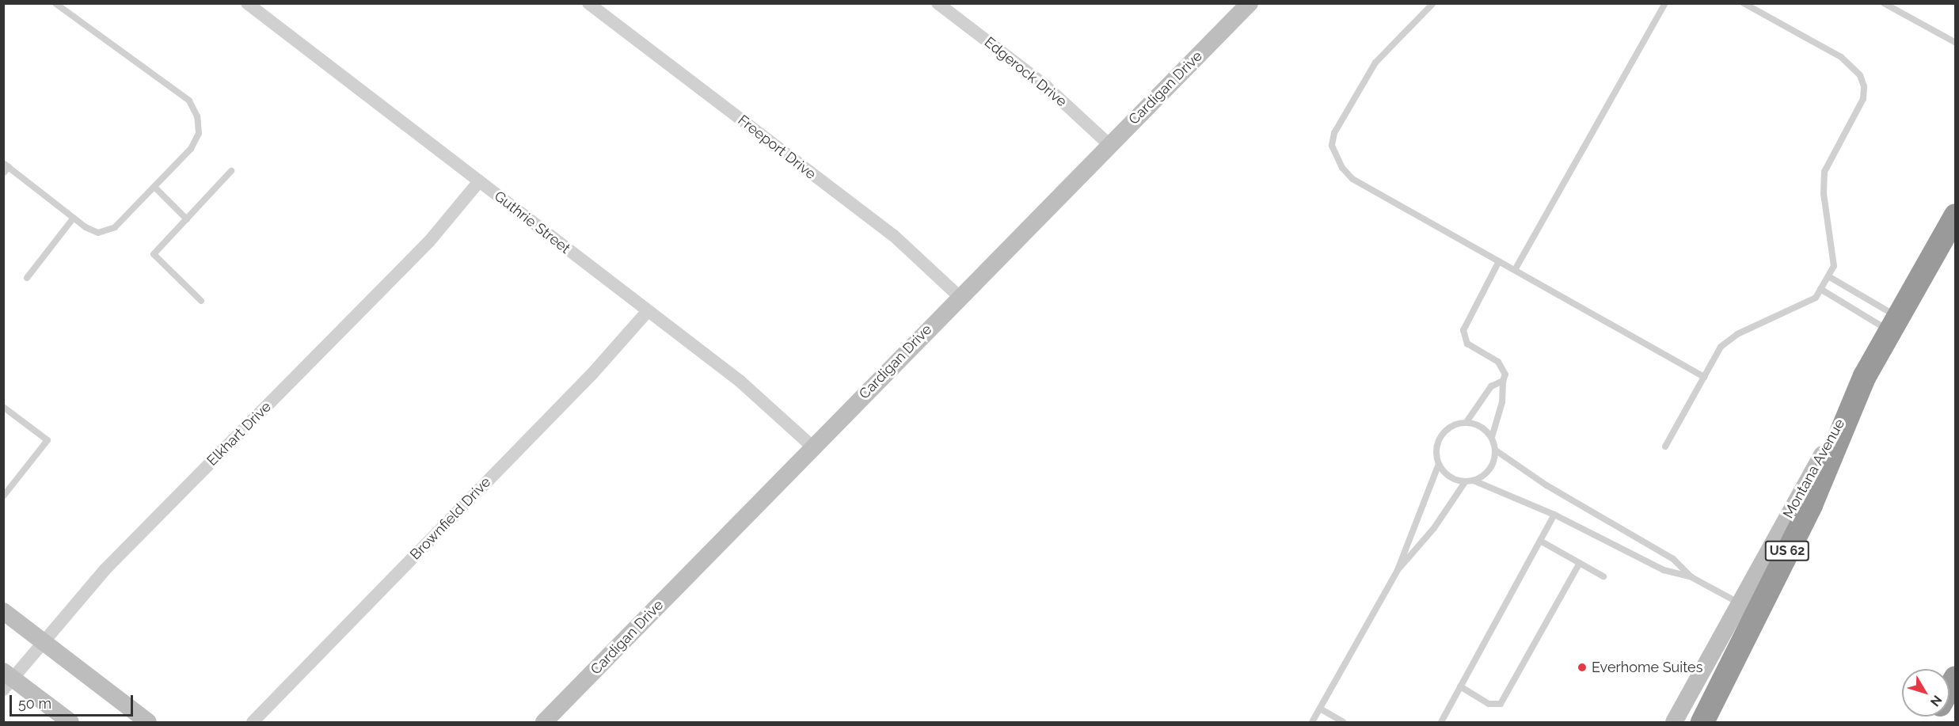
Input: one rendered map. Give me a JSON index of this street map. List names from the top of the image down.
{
  "streets": {
    "highway": ["Montana Avenue", "US 62"],
    "street": [
      "Edgerock Drive",
      "Cardigan Drive",
      "Freeport Drive",
      "Guthrie Street",
      "Elkhart Drive",
      "Brownfield Drive"
    ]
  },
  "crossings": [
    ["Edgerock Drive", "Cardigan Drive"],
    ["Cardigan Drive", "Freeport Drive"],
    ["Cardigan Drive", "Guthrie Street"],
    ["Guthrie Street", "Elkhart Drive"],
    ["Guthrie Street", "Brownfield Drive"],
    ["Montana Avenue", "US 62"]
  ],
  "places": ["Everhome Suites"],
  "scale_bar": "50 m",
  "north": "bottom right"
}
